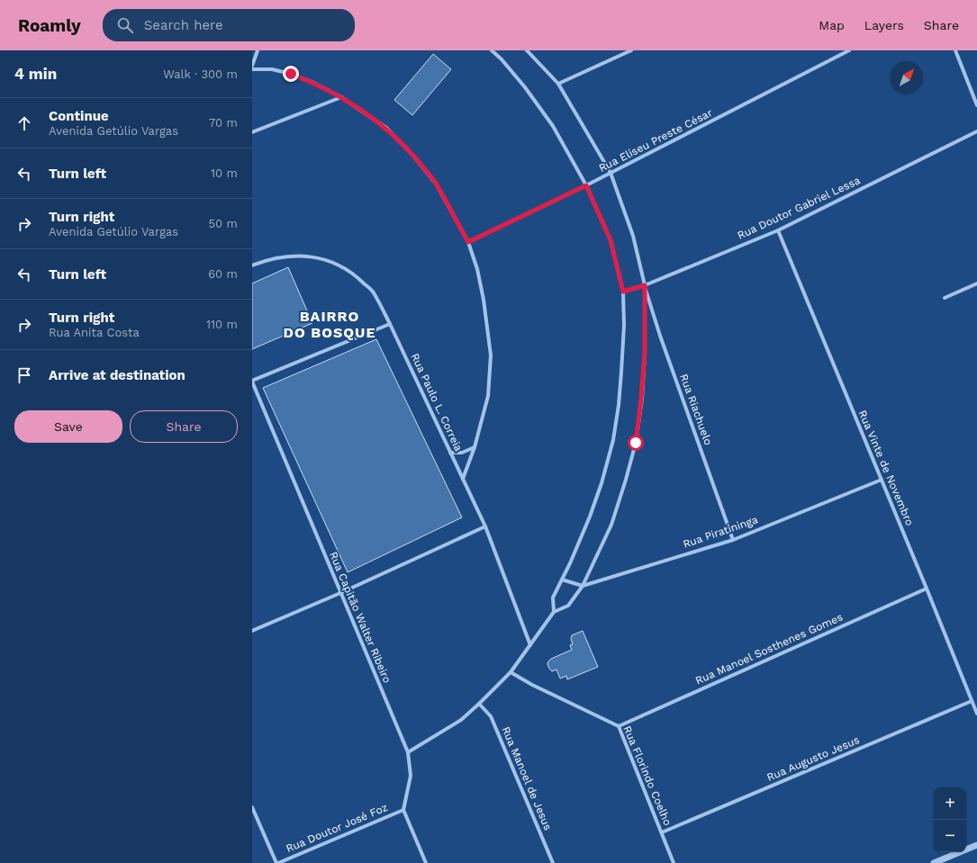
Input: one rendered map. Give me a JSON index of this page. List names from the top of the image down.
{
  "streets": {
    "street": [
      "Rua Eliseu Preste César",
      "Rua Doutor Gabriel Lessa",
      "Rua Paulo L. Correia",
      "Rua Riachuelo",
      "Rua Vinte de Novembro",
      "Rua Piratininga",
      "Rua Capitão Walter Ribeiro",
      "Rua Manoel Sosthenes Gomes",
      "Rua Augusto Jesus",
      "Rua Florindo Coelho",
      "Rua Manoel de Jesus",
      "Rua Doutor José Foz"
    ]
  },
  "crossings": [
    ["Rua Doutor Gabriel Lessa", "Rua Riachuelo"],
    ["Rua Doutor Gabriel Lessa", "Rua Vinte de Novembro"],
    ["Rua Riachuelo", "Rua Piratininga"],
    ["Rua Vinte de Novembro", "Rua Piratininga"],
    ["Rua Vinte de Novembro", "Rua Manoel Sosthenes Gomes"],
    ["Rua Vinte de Novembro", "Rua Augusto Jesus"],
    ["Rua Capitão Walter Ribeiro", "Rua Doutor José Foz"],
    ["Rua Manoel Sosthenes Gomes", "Rua Florindo Coelho"],
    ["Rua Augusto Jesus", "Rua Florindo Coelho"]
  ],
  "districts": ["BAIRRO DO BOSQUE"],
  "north": "top right",
  "page": {
    "header": "Roamly",
    "search": "Search here",
    "nav": ["Map", "Layers", "Share"],
    "heading": ["4 min", "Walk · 300 m"],
    "list": [
      ["Continue", "Avenida Getúlio Vargas", "70 m"],
      ["Turn left", "10 m"],
      ["Turn right", "Avenida Getúlio Vargas", "50 m"],
      ["Turn left", "60 m"],
      ["Turn right", "Rua Anita Costa", "110 m"],
      "Arrive at destination"
    ],
    "buttons": ["Save", "Share"],
    "map_buttons": ["+", "−"]
  }
}
